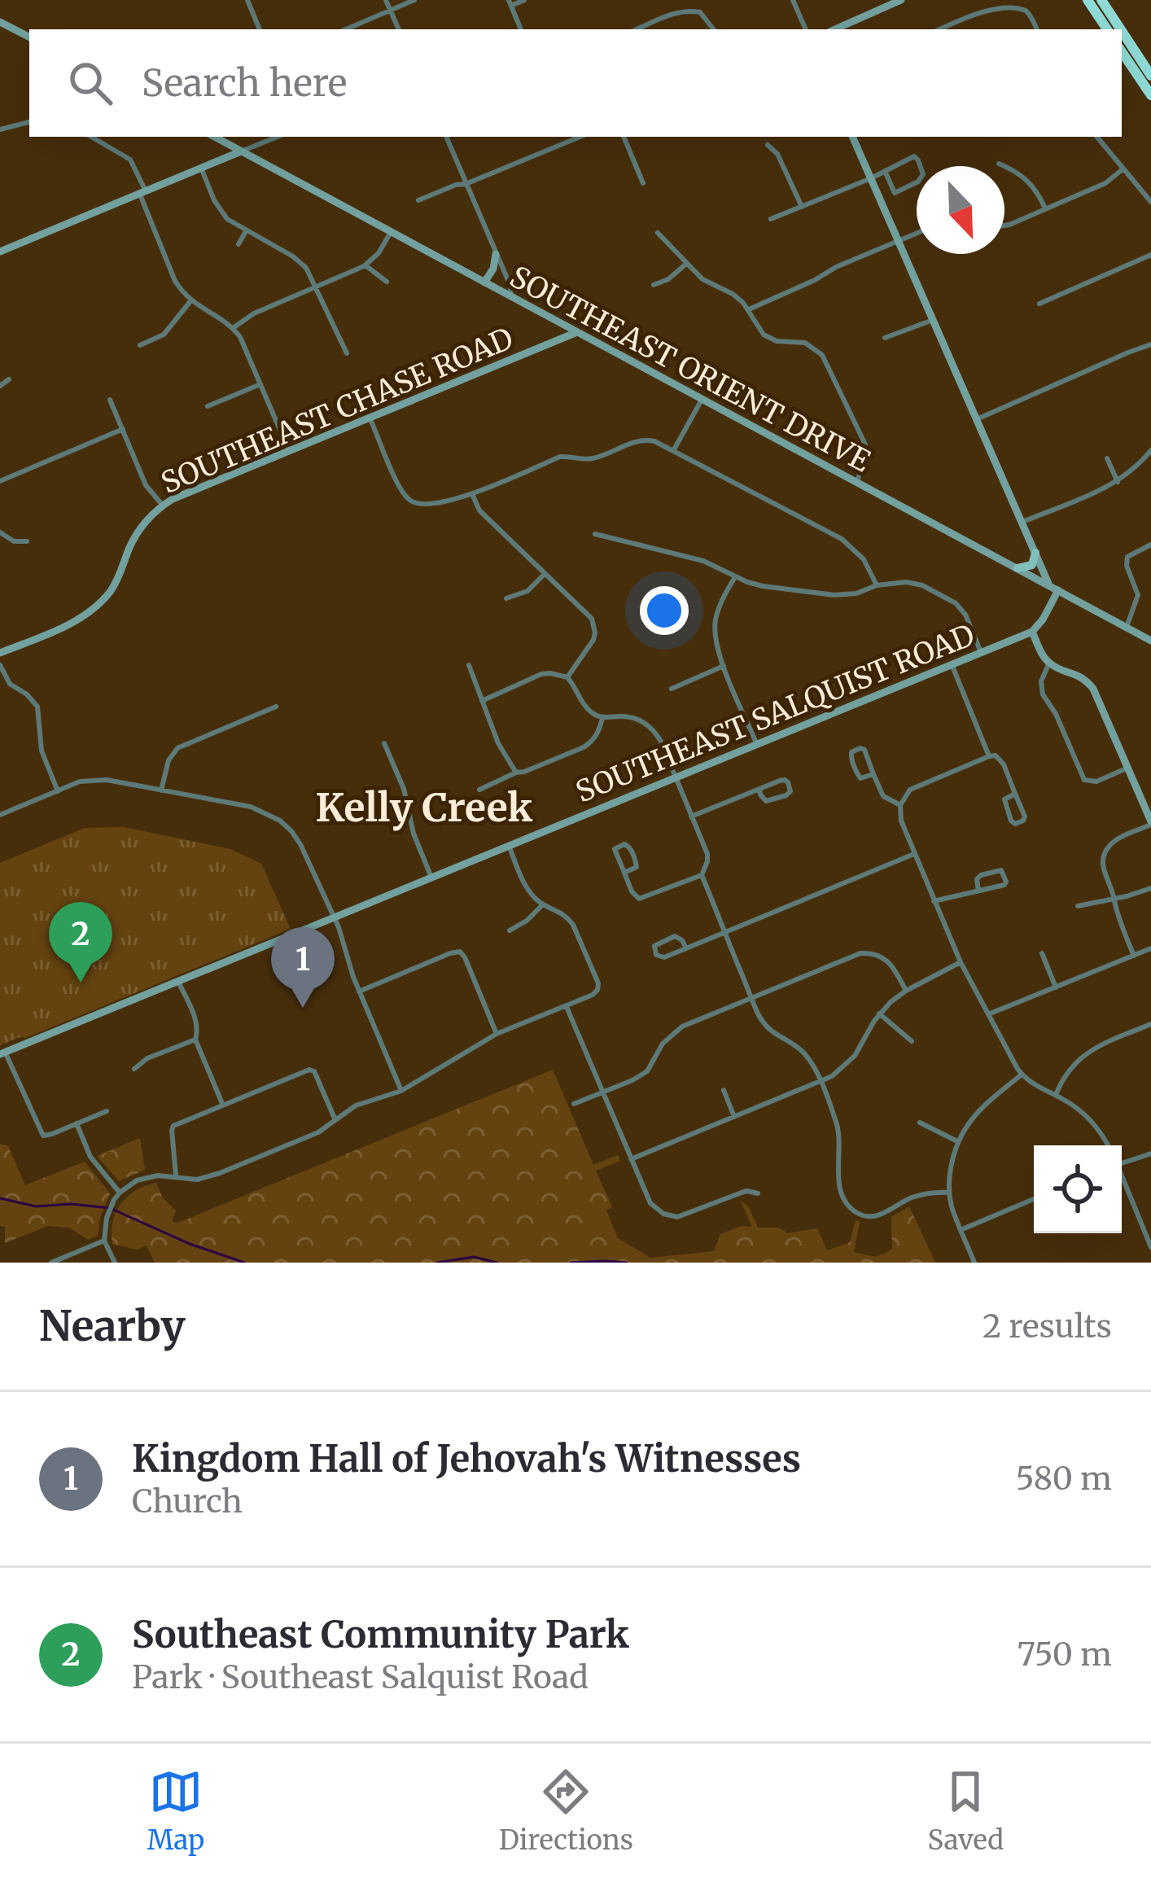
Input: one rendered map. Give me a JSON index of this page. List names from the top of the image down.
{
  "streets": {
    "street": ["SOUTHEAST ORIENT DRIVE", "SOUTHEAST CHASE ROAD", "SOUTHEAST SALQUIST ROAD"]
  },
  "crossings": [
    ["SOUTHEAST ORIENT DRIVE", "SOUTHEAST CHASE ROAD"]
  ],
  "districts": ["Kelly Creek"],
  "north": "bottom right",
  "page": {
    "search": "Search here",
    "pins": ["2", "1"],
    "heading": ["Nearby", "2 results"],
    "list": [
      {
        "mark": "1",
        "name": "Kingdom Hall of Jehovah's Witnesses",
        "note": "Church",
        "value": "580 m"
      },
      {
        "mark": "2",
        "name": "Southeast Community Park",
        "note": "Park · Southeast Salquist Road",
        "value": "750 m"
      }
    ],
    "nav": ["Map", "Directions", "Saved"]
  }
}
